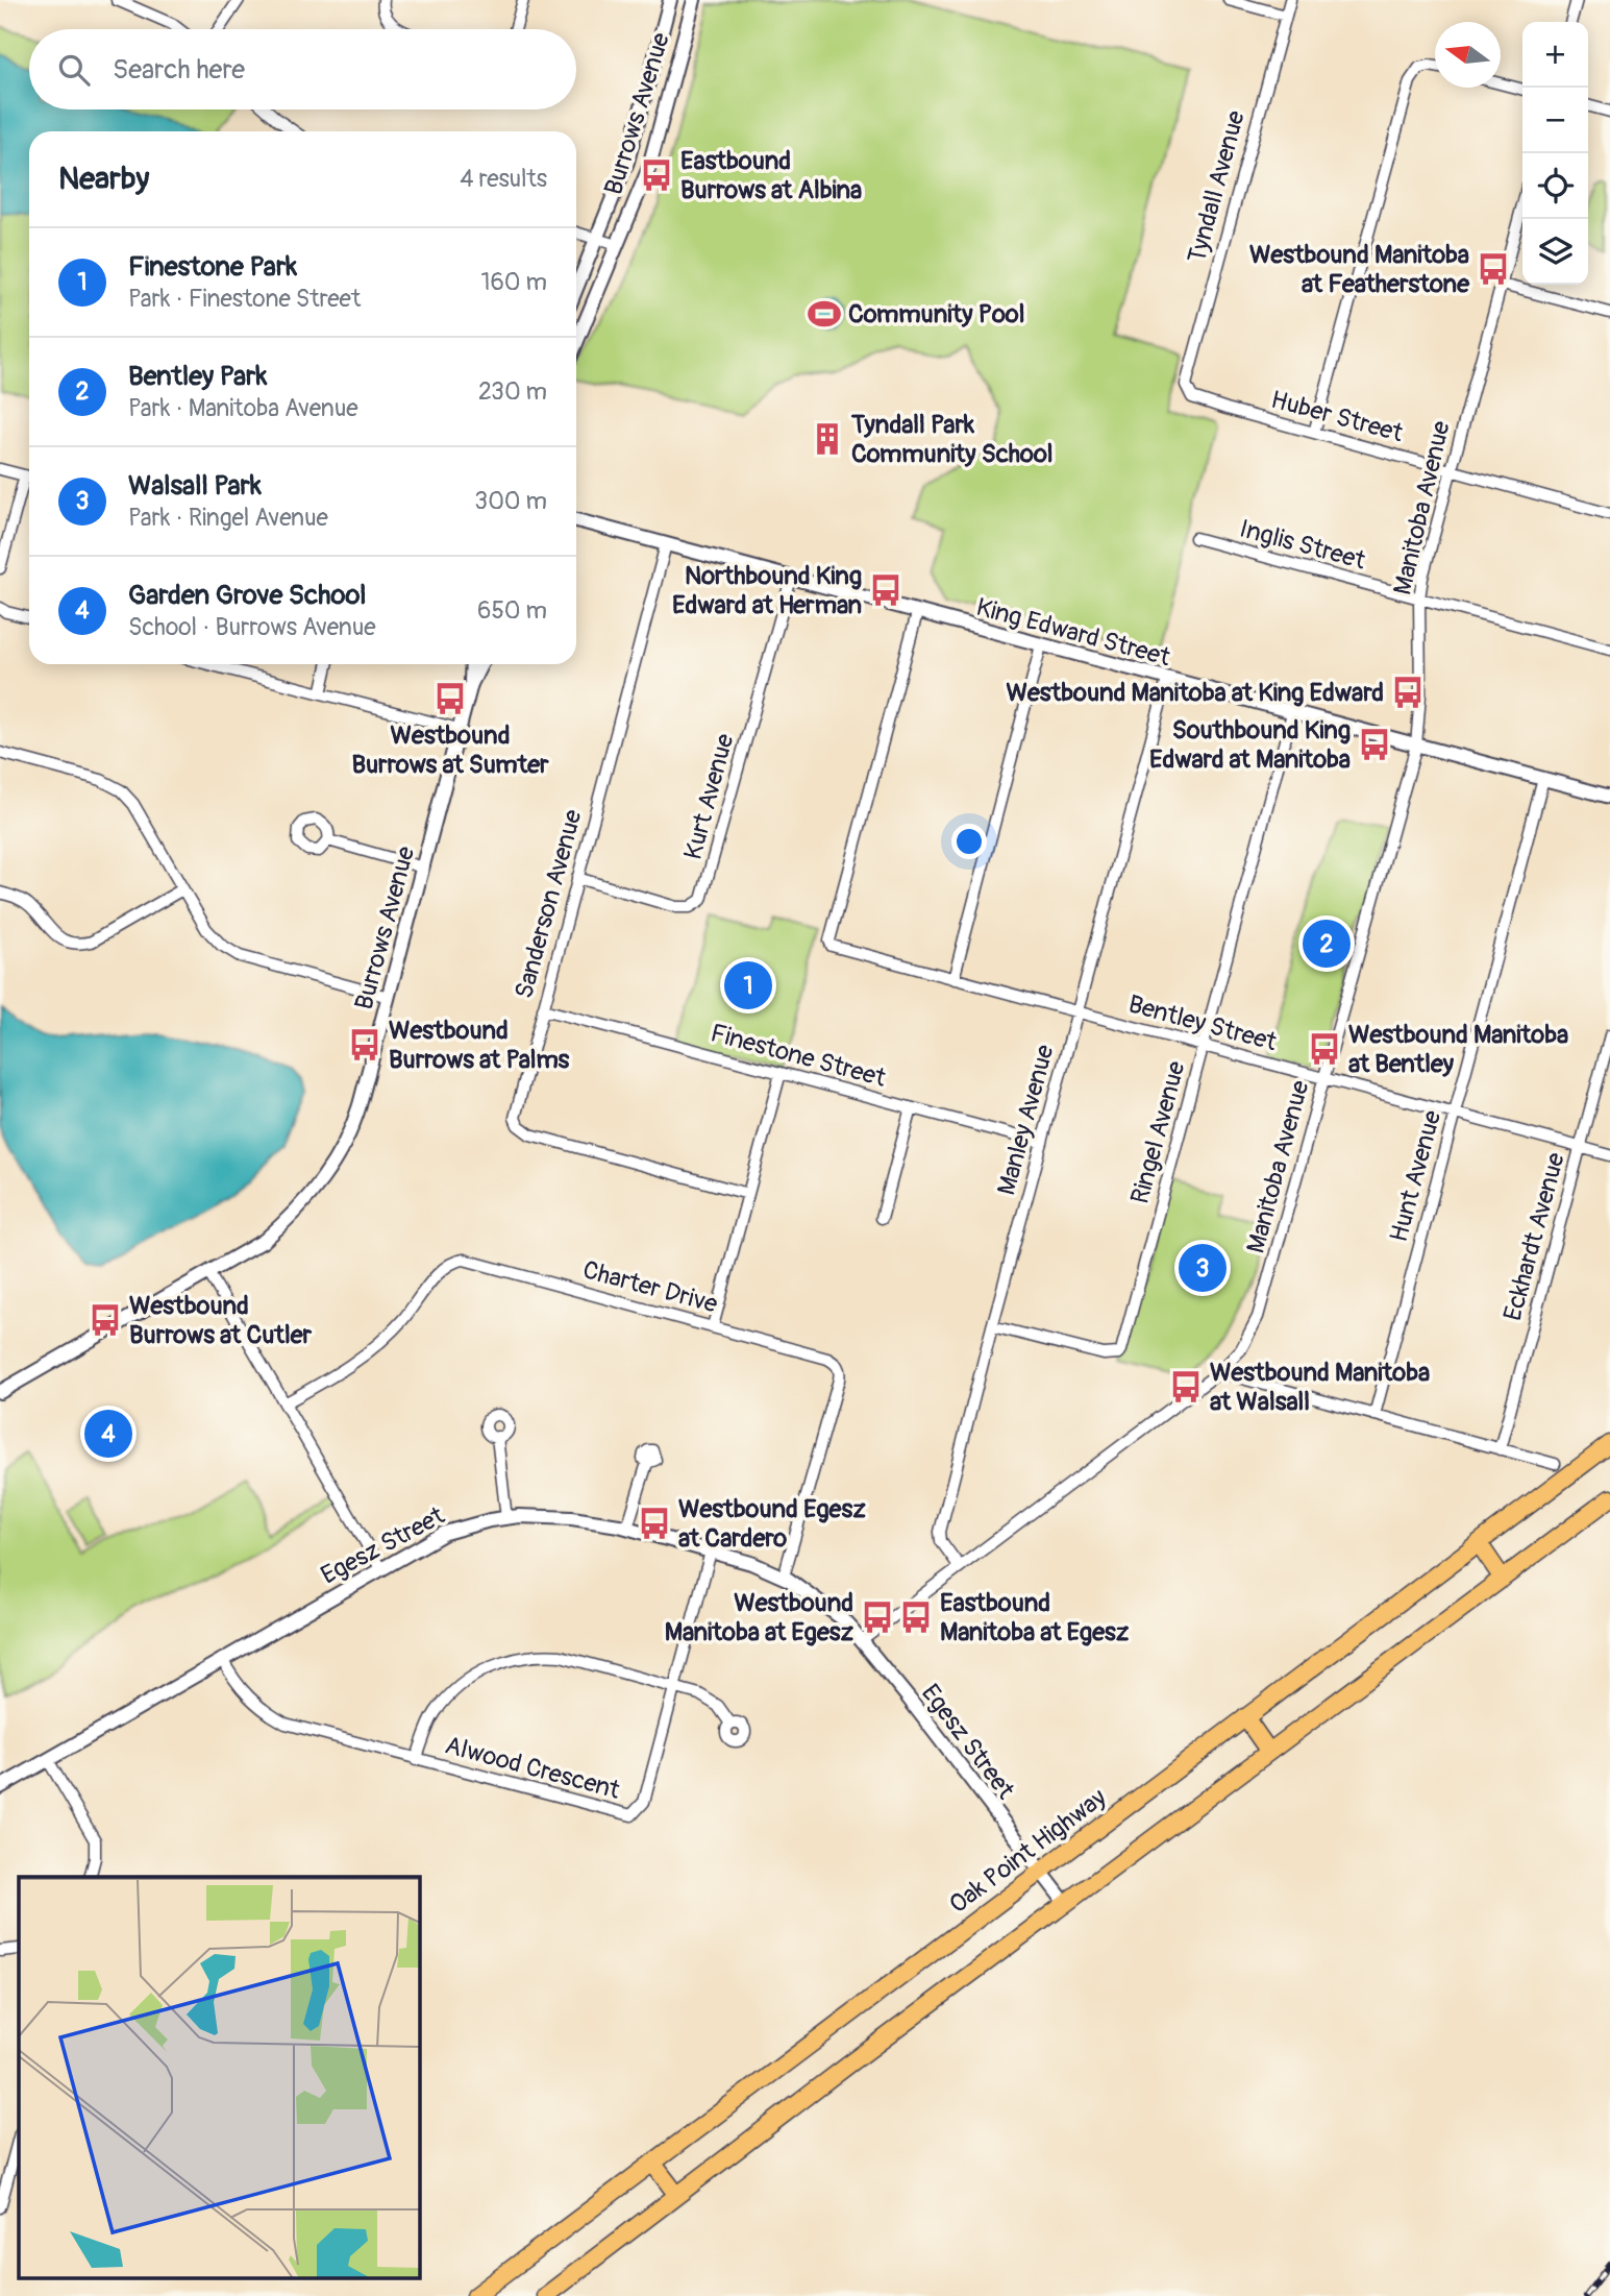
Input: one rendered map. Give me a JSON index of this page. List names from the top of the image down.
{
  "streets": {
    "main road": ["Oak Point Highway"],
    "street": [
      "Burrows Avenue",
      "Tyndall Avenue",
      "Huber Street",
      "Manitoba Avenue",
      "Inglis Street",
      "King Edward Street",
      "Kurt Avenue",
      "Sanderson Avenue",
      "Bentley Street",
      "Finestone Street",
      "Manley Avenue",
      "Ringel Avenue",
      "Hunt Avenue",
      "Eckhardt Avenue",
      "Charter Drive",
      "Egesz Street",
      "Alwood Crescent"
    ]
  },
  "crossings": [
    ["Tyndall Avenue", "Huber Street"],
    ["Huber Street", "Manitoba Avenue"],
    ["Manitoba Avenue", "Inglis Street"],
    ["Manitoba Avenue", "King Edward Street"],
    ["Manitoba Avenue", "Bentley Street"],
    ["Manitoba Avenue", "Manley Avenue"],
    ["Manitoba Avenue", "Egesz Street"],
    ["King Edward Street", "Kurt Avenue"],
    ["King Edward Street", "Sanderson Avenue"],
    ["King Edward Street", "Bentley Street"],
    ["King Edward Street", "Manley Avenue"],
    ["King Edward Street", "Ringel Avenue"],
    ["King Edward Street", "Hunt Avenue"],
    ["Kurt Avenue", "Sanderson Avenue"],
    ["Sanderson Avenue", "Finestone Street"],
    ["Bentley Street", "Manley Avenue"],
    ["Bentley Street", "Ringel Avenue"],
    ["Bentley Street", "Hunt Avenue"],
    ["Bentley Street", "Eckhardt Avenue"],
    ["Finestone Street", "Manley Avenue"],
    ["Manley Avenue", "Ringel Avenue"],
    ["Charter Drive", "Egesz Street"],
    ["Egesz Street", "Alwood Crescent"],
    ["Egesz Street", "Oak Point Highway"]
  ],
  "places": {
    "bus stop": [
      "Eastbound Burrows at Albina",
      "Westbound Manitoba at Featherstone",
      "Northbound King Edward at Herman",
      "Westbound Manitoba at King Edward",
      "Westbound Burrows at Sumter",
      "Southbound King Edward at Manitoba",
      "Westbound Burrows at Palms",
      "Westbound Manitoba at Bentley",
      "Westbound Burrows at Cutler",
      "Westbound Manitoba at Walsall",
      "Westbound Egesz at Cardero",
      "Westbound Manitoba at Egesz",
      "Eastbound Manitoba at Egesz"
    ],
    "sports": ["Community Pool"],
    "building": ["Tyndall Park Community School"]
  },
  "north": "left",
  "page": {
    "map_buttons": ["+", "−"],
    "search": "Search here",
    "heading": ["Nearby", "4 results"],
    "list": [
      {
        "mark": "1",
        "name": "Finestone Park",
        "note": "Park · Finestone Street",
        "value": "160 m"
      },
      {
        "mark": "2",
        "name": "Bentley Park",
        "note": "Park · Manitoba Avenue",
        "value": "230 m"
      },
      {
        "mark": "3",
        "name": "Walsall Park",
        "note": "Park · Ringel Avenue",
        "value": "300 m"
      },
      {
        "mark": "4",
        "name": "Garden Grove School",
        "note": "School · Burrows Avenue",
        "value": "650 m"
      }
    ],
    "pins": [
      "2",
      "1",
      "3",
      "4"
    ]
  }
}
